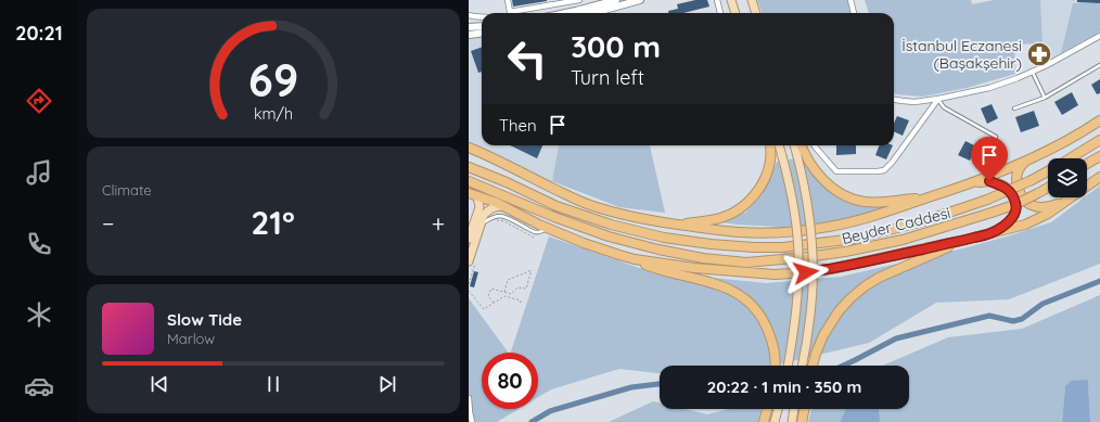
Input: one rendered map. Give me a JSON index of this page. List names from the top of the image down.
{
  "streets": {
    "highway": ["Beyder Caddesi"]
  },
  "places": {
    "pharmacy": ["İstanbul Eczanesi (Başakşehir)"]
  },
  "page": {
    "tabs": "20:21",
    "turn": ["300 m", "Turn left"],
    "then": "Then",
    "tile": "Climate",
    "heat": ["−", "21°", "+"],
    "song": ["Slow Tide", "Marlow"],
    "limit": "80",
    "trip": "20:22 · 1 min · 350 m",
    "gauge": ["69", "km/h"]
  }
}
